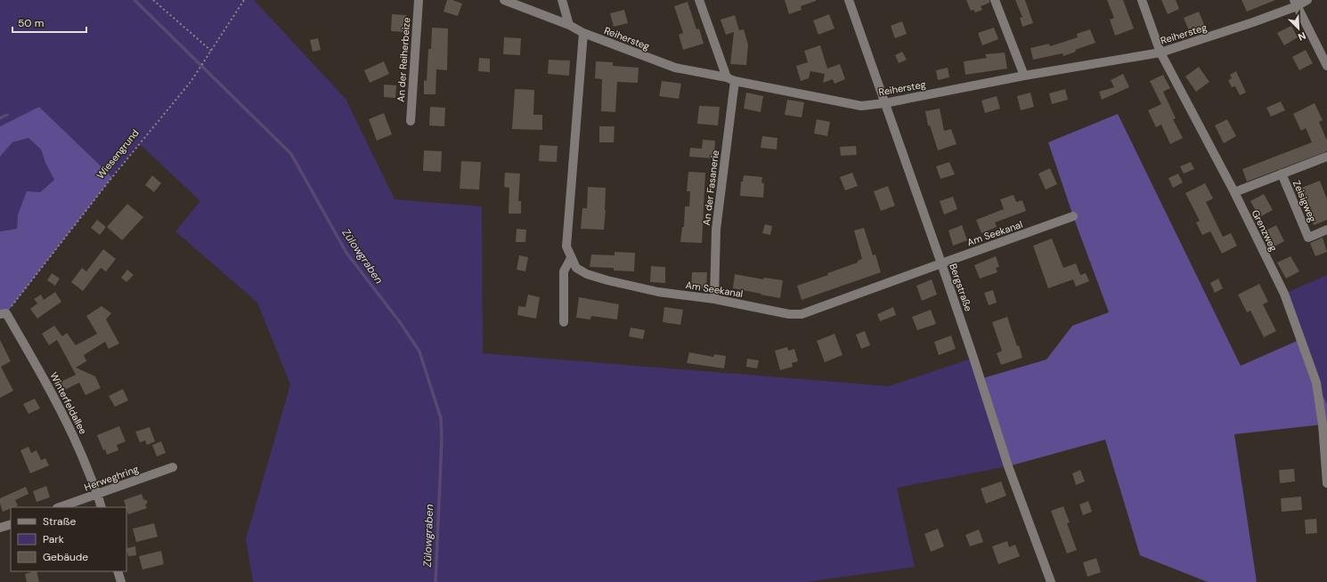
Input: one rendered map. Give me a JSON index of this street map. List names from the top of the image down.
{
  "streets": {
    "street": [
      "Reihersteg",
      "An der Reiherbeize",
      "An der Fasanerie",
      "Zeisigweg",
      "Grenzweg",
      "Am Seekanal",
      "Bergstraße",
      "Winterfeldallee",
      "Herweghring"
    ],
    "path": ["Wiesengrund"]
  },
  "crossings": [
    ["Reihersteg", "An der Fasanerie"],
    ["Reihersteg", "Grenzweg"],
    ["Reihersteg", "Am Seekanal"],
    ["Reihersteg", "Bergstraße"],
    ["Wiesengrund", "Winterfeldallee"],
    ["An der Fasanerie", "Am Seekanal"],
    ["Zeisigweg", "Grenzweg"],
    ["Am Seekanal", "Bergstraße"],
    ["Winterfeldallee", "Herweghring"]
  ],
  "water": ["Zülowgraben"],
  "legend": ["Straße", "Park", "Gebäude"],
  "scale_bar": "50 m",
  "north": "bottom right"
}
